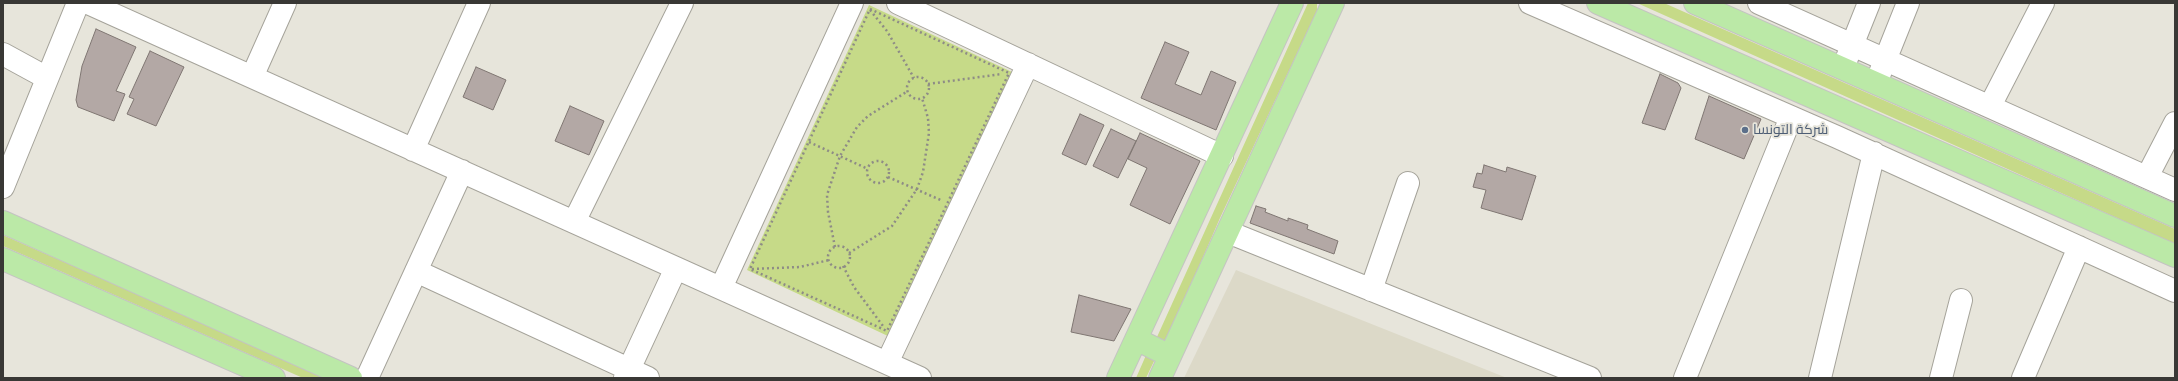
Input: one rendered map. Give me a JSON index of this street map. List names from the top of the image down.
{
  "places": ["شركة التونسا"]
}
